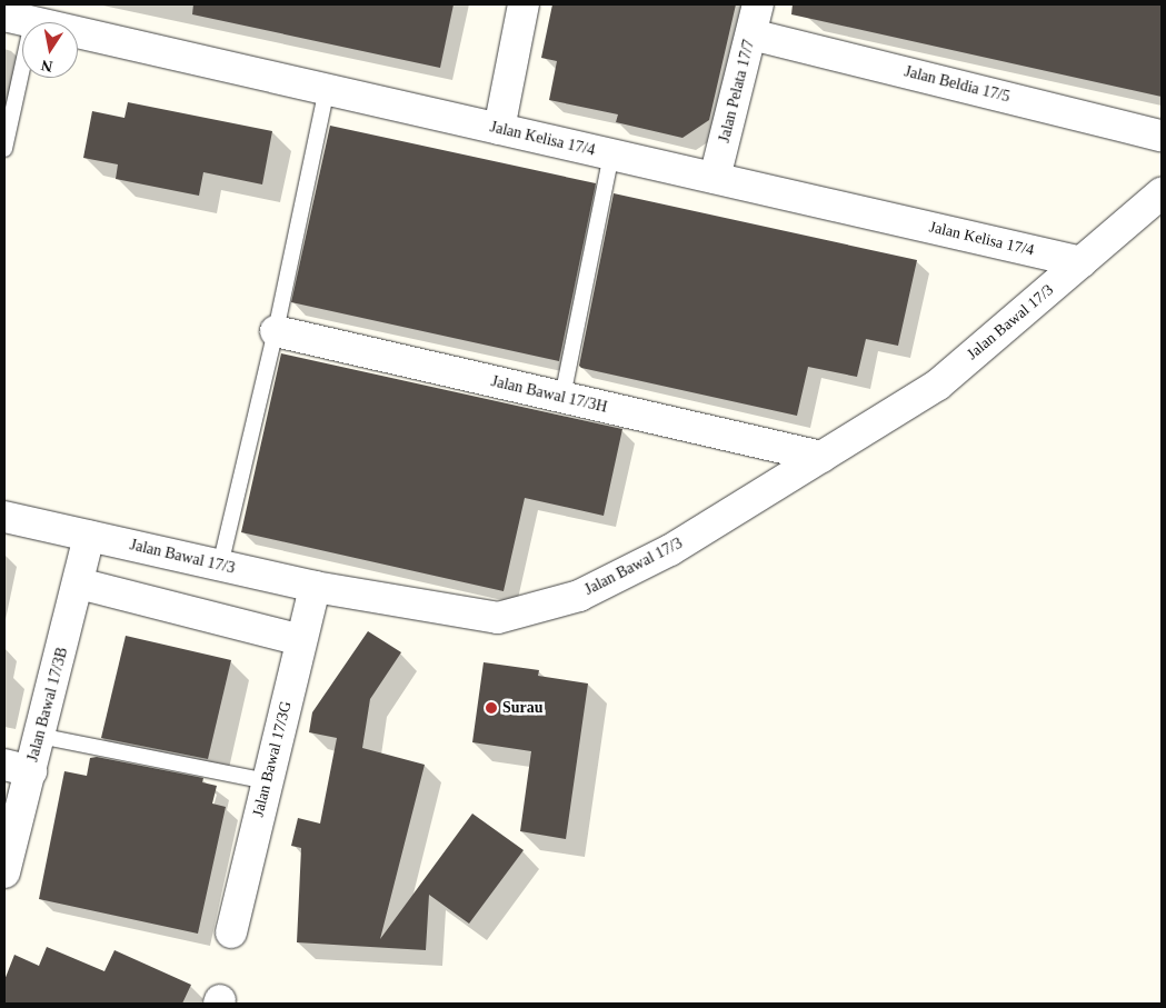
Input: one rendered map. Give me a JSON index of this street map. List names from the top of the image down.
{
  "streets": {
    "street": [
      "Jalan Beldia 17/5",
      "Jalan Pelata 17/7",
      "Jalan Kelisa 17/4",
      "Jalan Bawal 17/3",
      "Jalan Bawal 17/3H",
      "Jalan Bawal 17/3B",
      "Jalan Bawal 17/3G"
    ]
  },
  "crossings": [
    ["Jalan Beldia 17/5", "Jalan Pelata 17/7"],
    ["Jalan Pelata 17/7", "Jalan Kelisa 17/4"],
    ["Jalan Kelisa 17/4", "Jalan Bawal 17/3"],
    ["Jalan Bawal 17/3", "Jalan Bawal 17/3H"],
    ["Jalan Bawal 17/3", "Jalan Bawal 17/3B"],
    ["Jalan Bawal 17/3", "Jalan Bawal 17/3G"]
  ],
  "places": ["Surau"],
  "north": "bottom"
}
